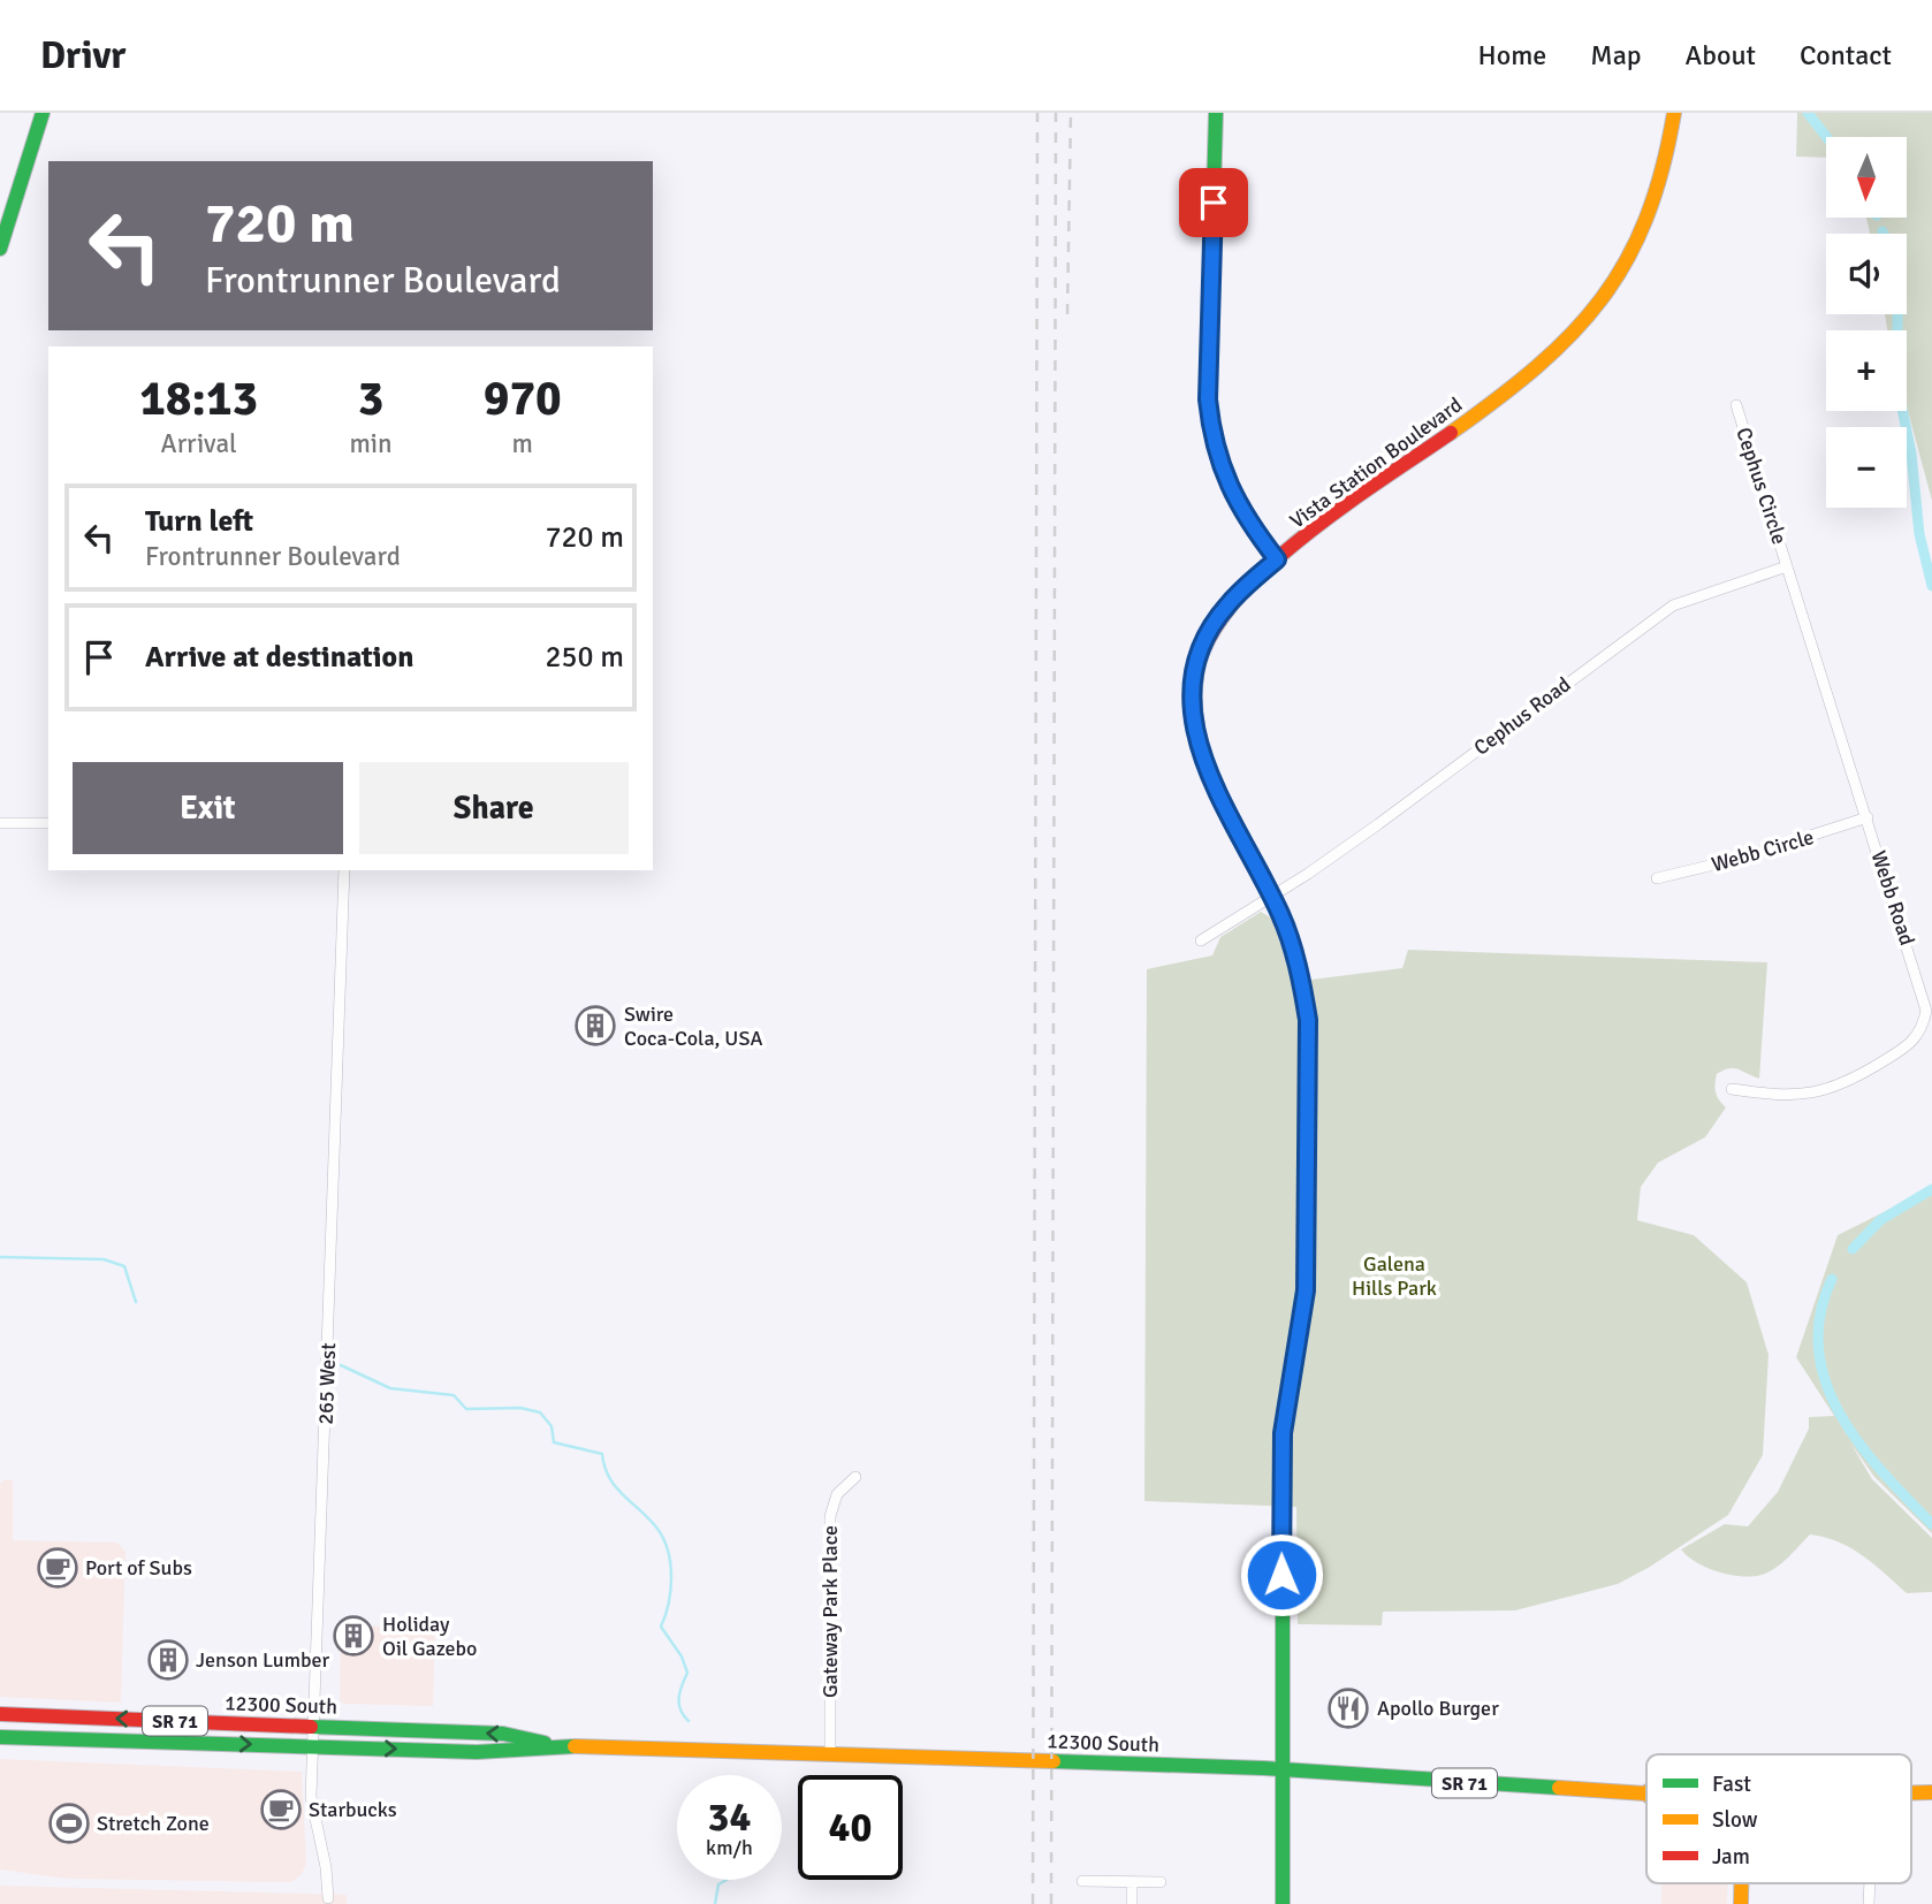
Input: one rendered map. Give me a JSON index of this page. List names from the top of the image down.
{
  "streets": {
    "main road": ["Vista Station Boulevard", "12300 South", "SR 71"],
    "street": [
      "Cephus Circle",
      "Cephus Road",
      "Webb Circle",
      "Webb Road",
      "265 West",
      "Gateway Park Place"
    ]
  },
  "crossings": [
    ["Vista Station Boulevard", "Cephus Road"],
    ["Vista Station Boulevard", "12300 South"],
    ["Cephus Circle", "Cephus Road"],
    ["Cephus Circle", "Webb Road"],
    ["Cephus Road", "Webb Road"],
    ["Webb Circle", "Webb Road"],
    ["265 West", "12300 South"],
    ["Gateway Park Place", "12300 South"]
  ],
  "parks": ["Galena Hills Park"],
  "places": {
    "building": ["Swire Coca-Cola, USA", "Holiday Oil Gazebo", "Jenson Lumber"],
    "cafe": ["Port of Subs", "Starbucks"],
    "restaurant": ["Apollo Burger"],
    "sports": ["Stretch Zone"]
  },
  "legend": ["Fast", "Slow", "Jam"],
  "north": "bottom",
  "page": {
    "header": "Drivr",
    "nav": [
      "Home",
      "Map",
      "About",
      "Contact"
    ],
    "map_buttons": ["+", "−"],
    "turn": ["720 m", "Frontrunner Boulevard"],
    "eta": [
      "18:13",
      "Arrival",
      "3",
      "min",
      "970",
      "m"
    ],
    "list": [
      {
        "name": "Turn left",
        "note": "Frontrunner Boulevard",
        "value": "720 m"
      },
      {
        "name": "Arrive at destination",
        "value": "250 m"
      }
    ],
    "buttons": ["Exit", "Share"],
    "speed": "34 km/h",
    "limit": "40"
  }
}
